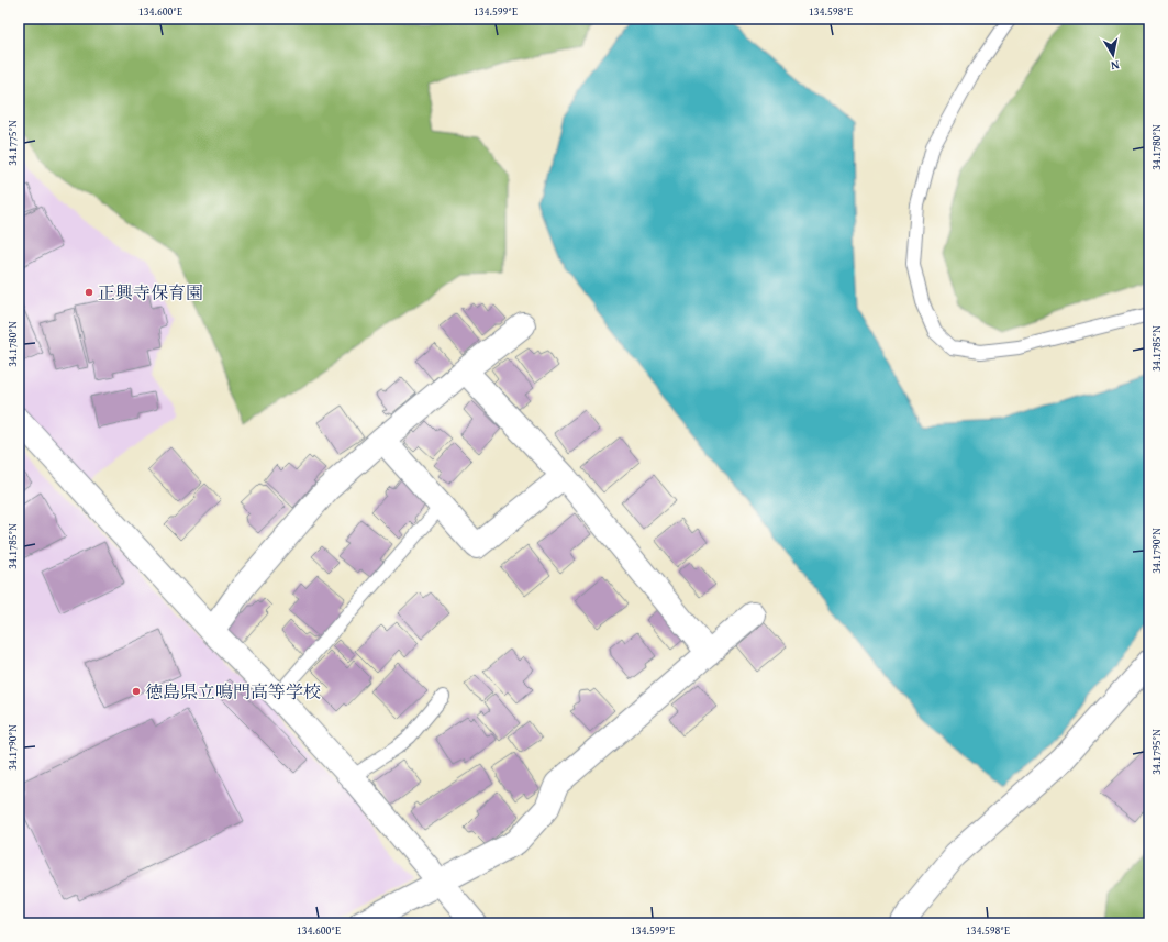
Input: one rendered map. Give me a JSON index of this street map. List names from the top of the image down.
{
  "places": ["正興寺保育園", "徳島県立鳴門高等学校"],
  "north": "bottom",
  "coordinates": [
    "134.600°E",
    "134.599°E",
    "134.598°E",
    "34.1775°N",
    "34.1780°N",
    "34.1785°N",
    "34.1790°N",
    "34.1795°N"
  ]
}
